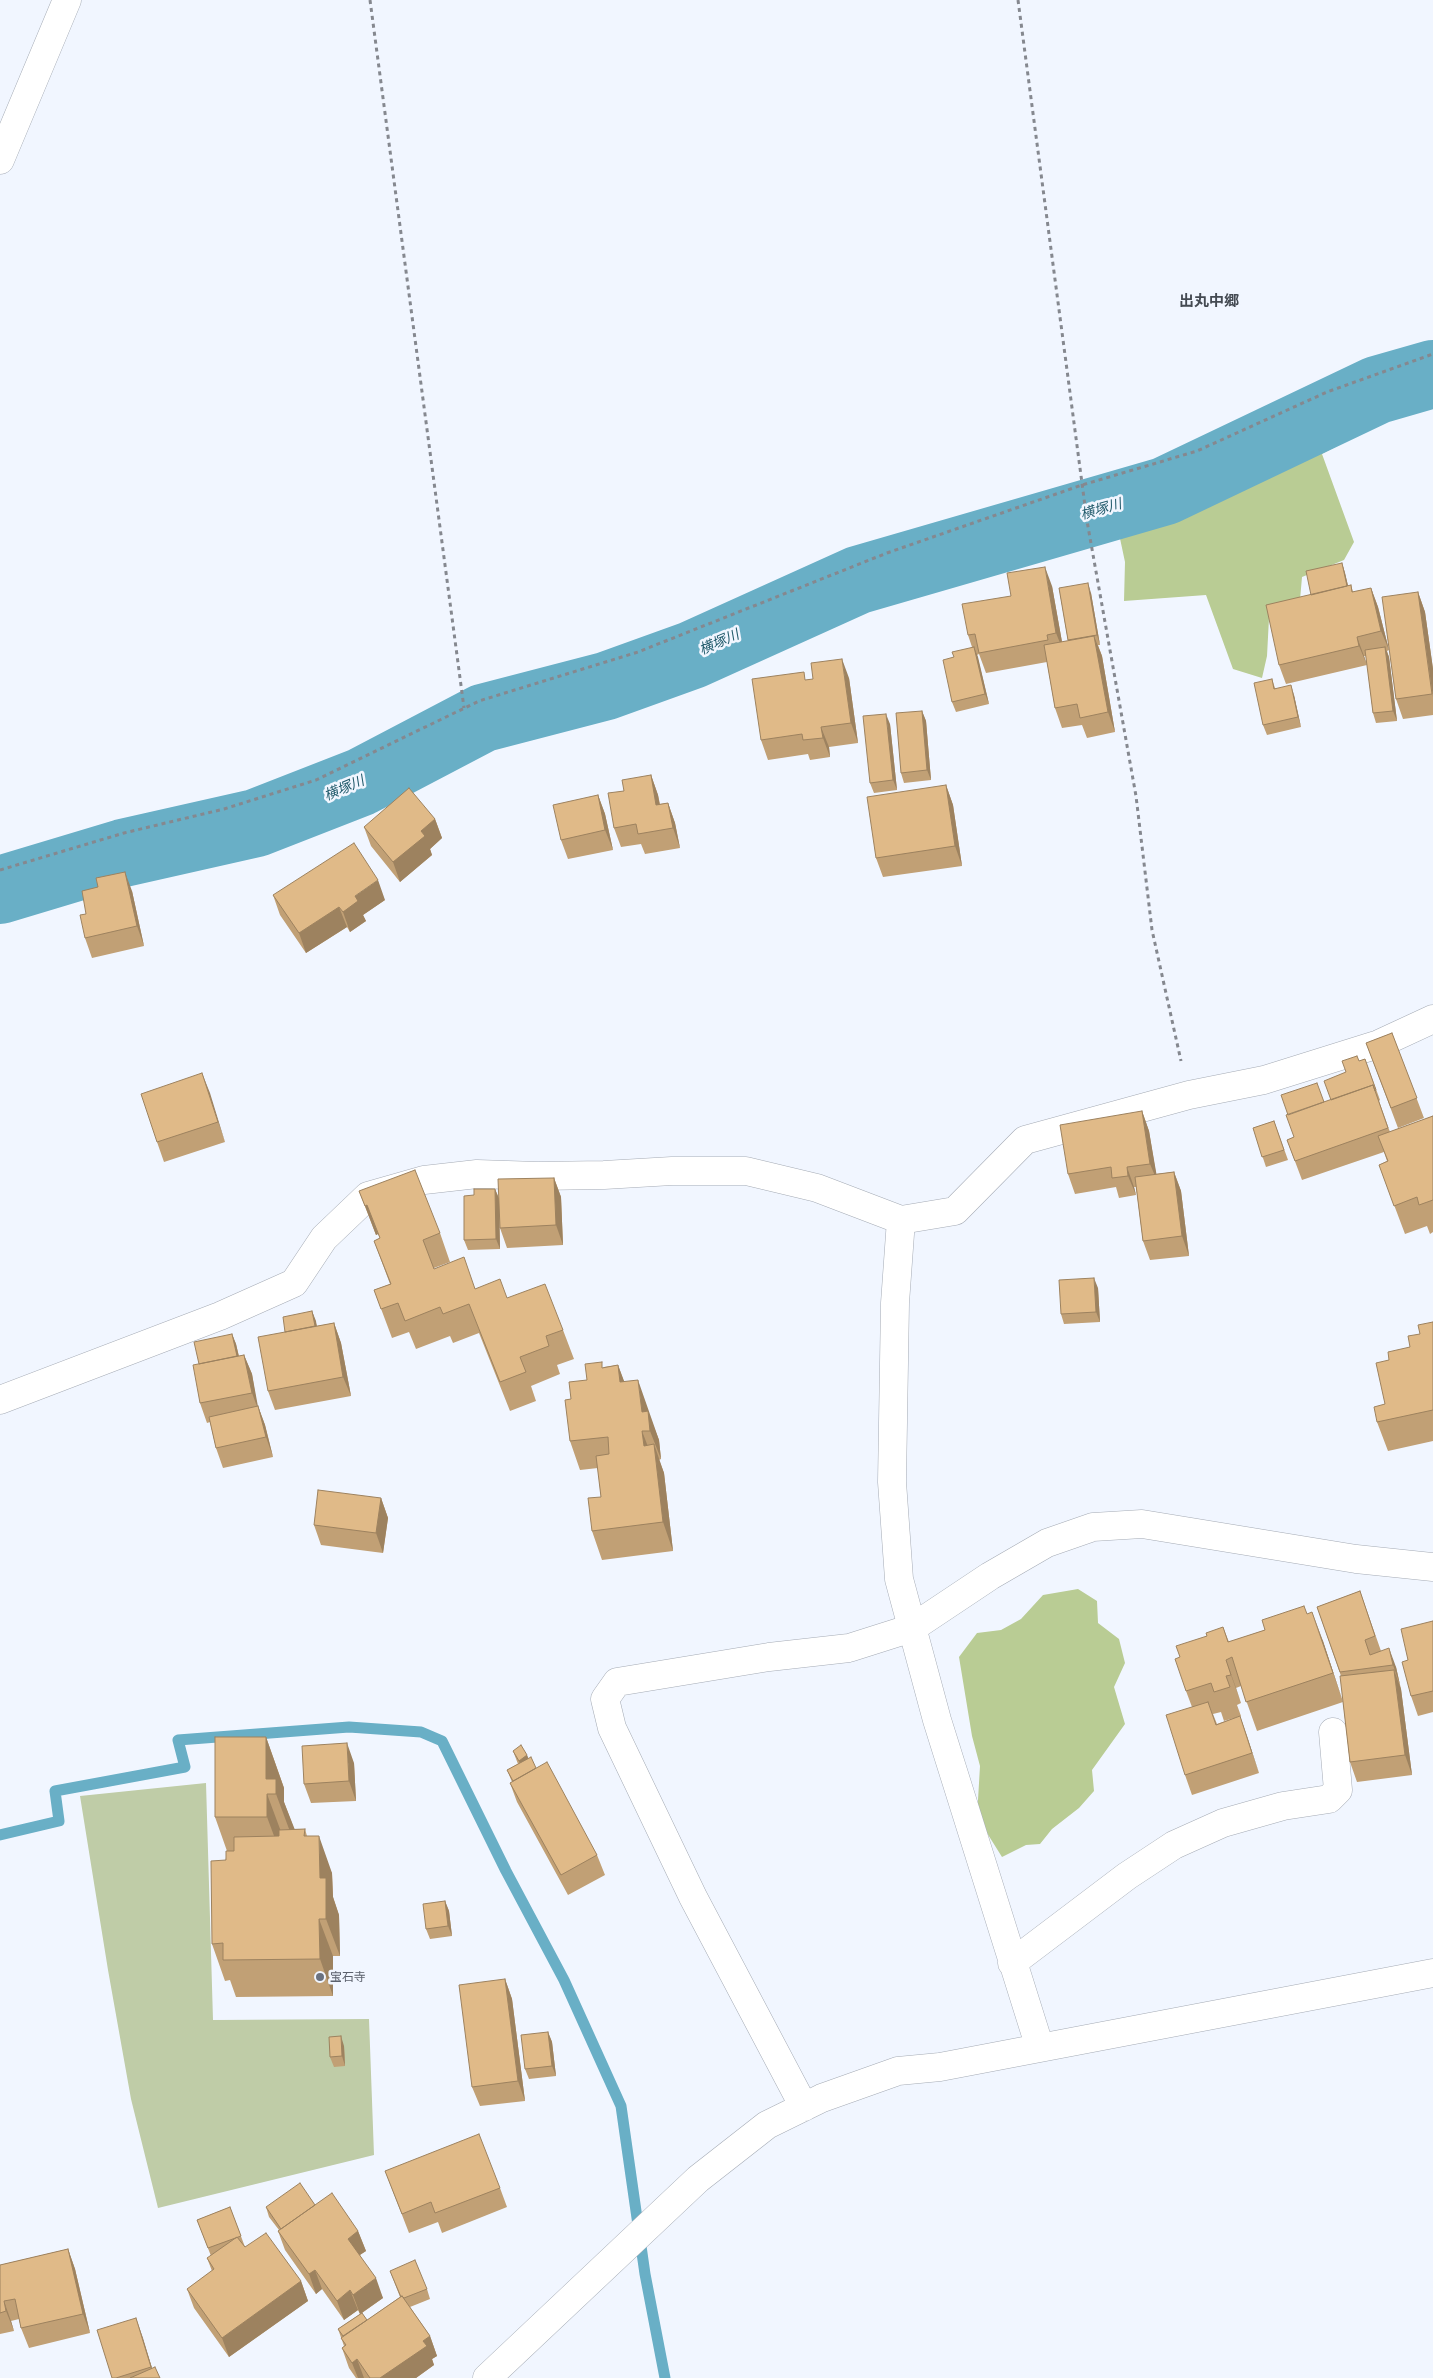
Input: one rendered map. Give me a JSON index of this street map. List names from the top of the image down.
{
  "districts": ["出丸中郷"],
  "water": ["横塚川"],
  "places": ["宝石寺"]
}
